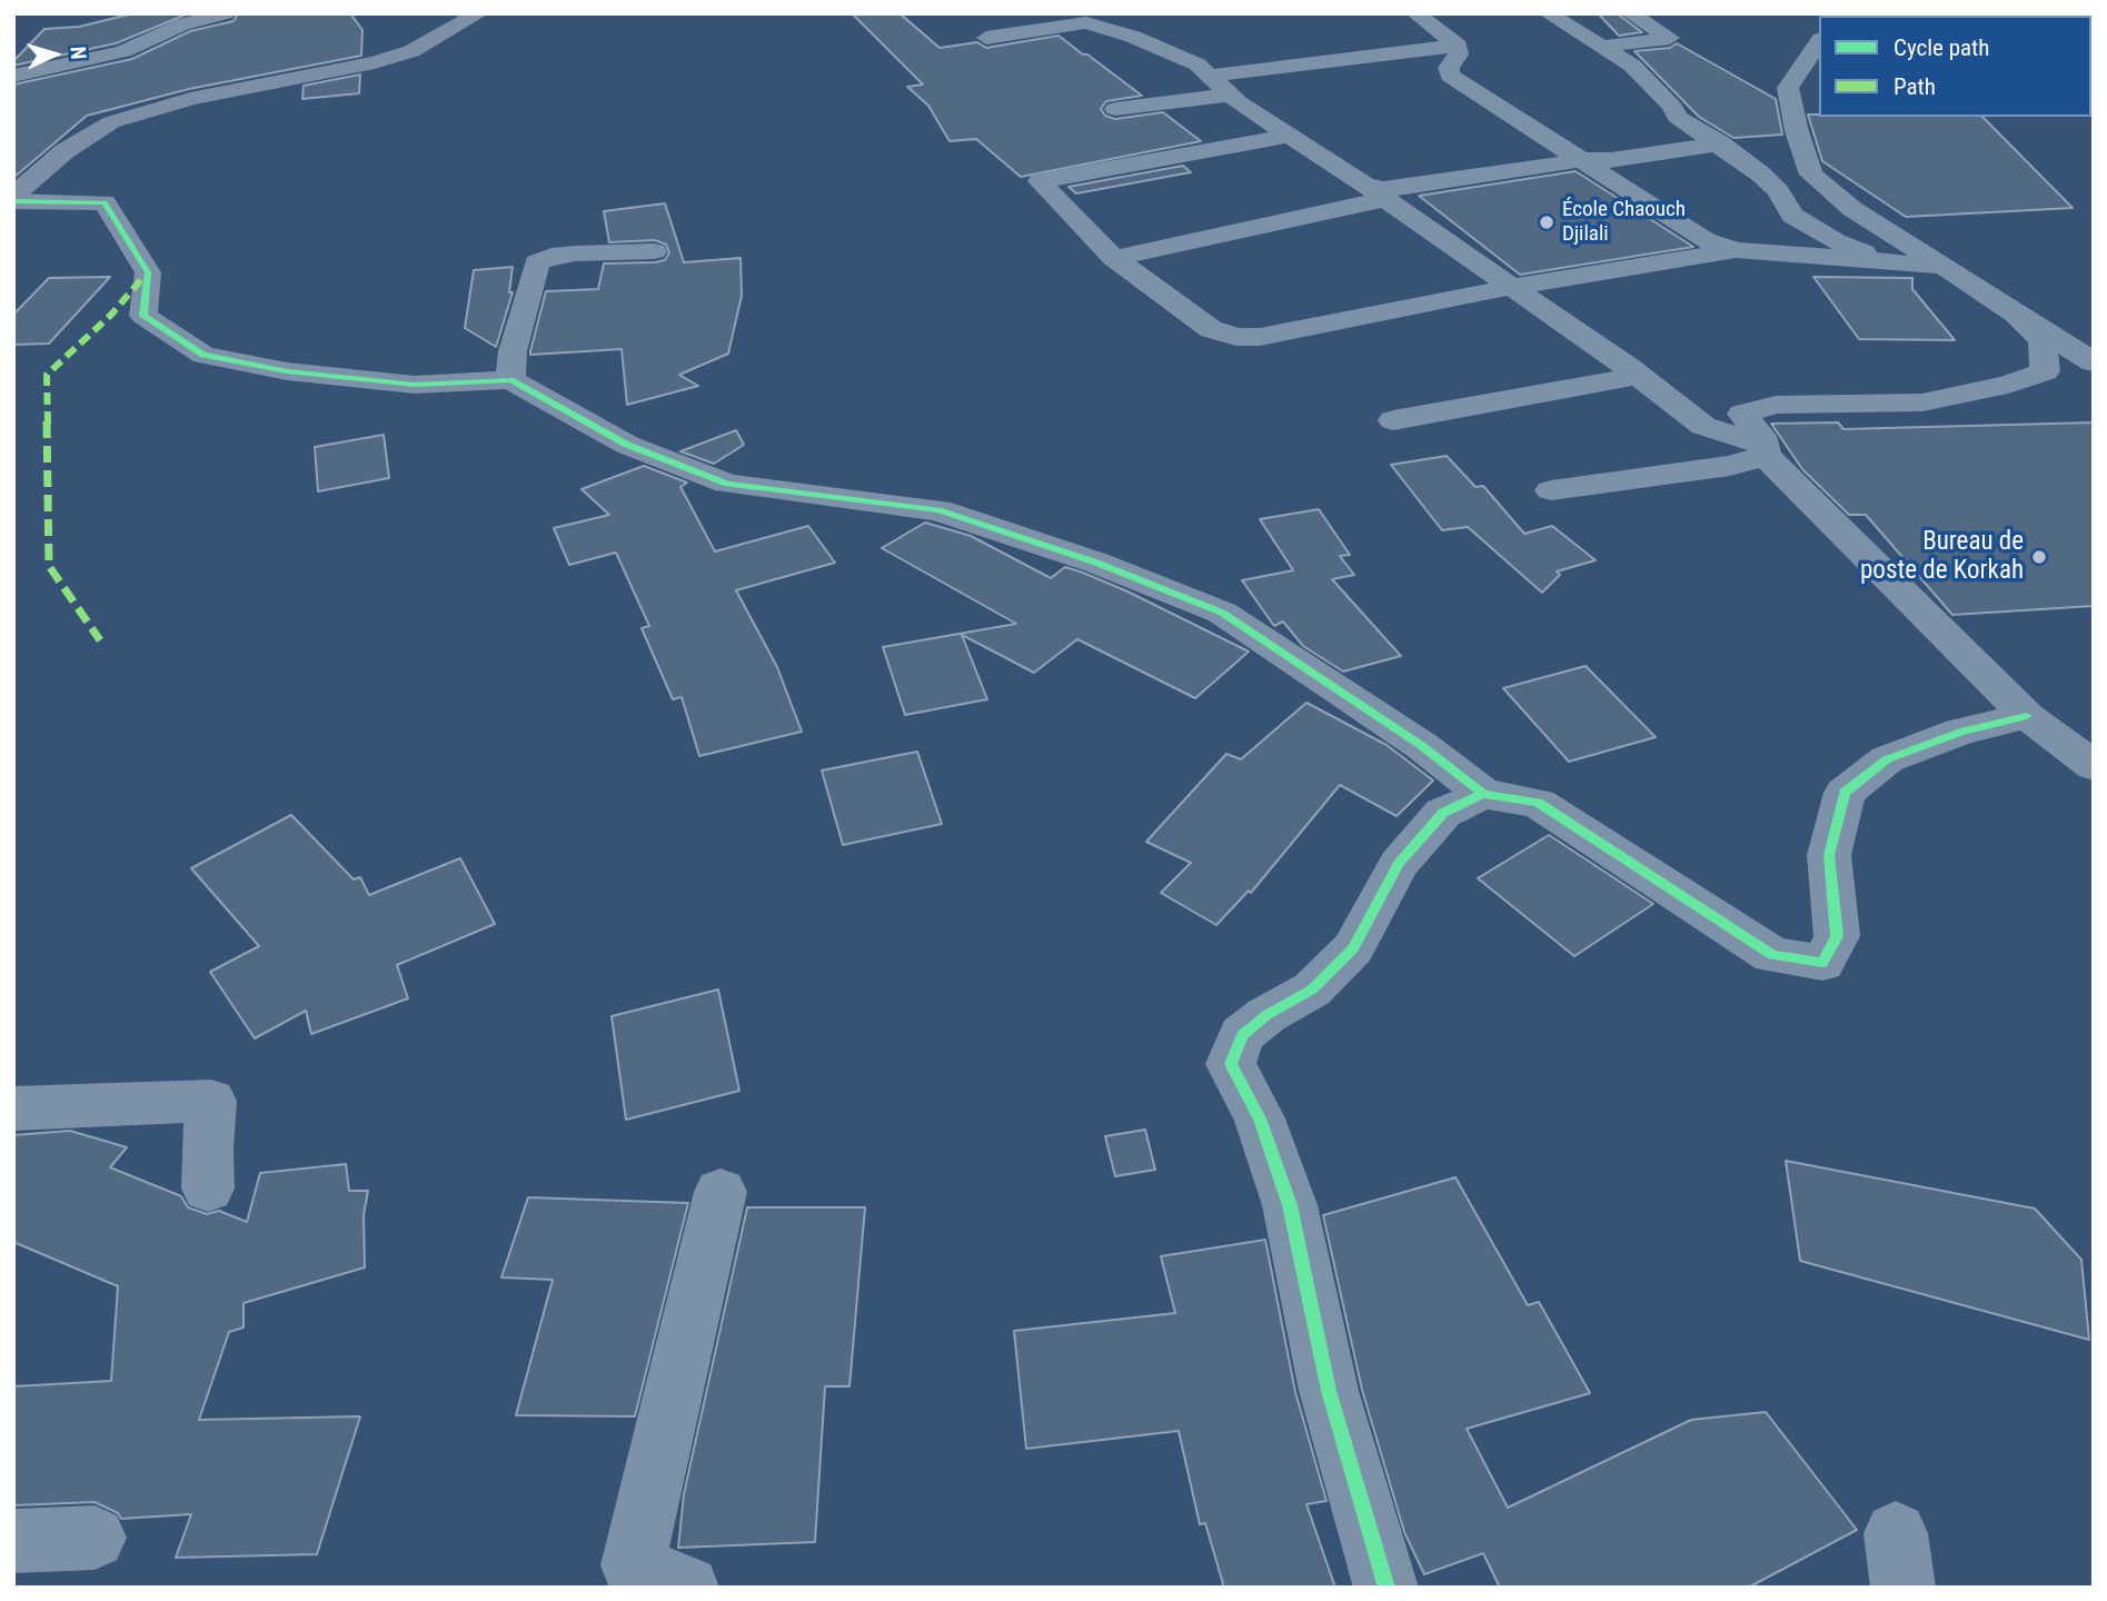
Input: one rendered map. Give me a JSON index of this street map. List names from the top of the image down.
{
  "places": ["École Chaouch Djilali", "Bureau de poste de Korkah"],
  "legend": ["Cycle path", "Path"],
  "north": "right"
}
